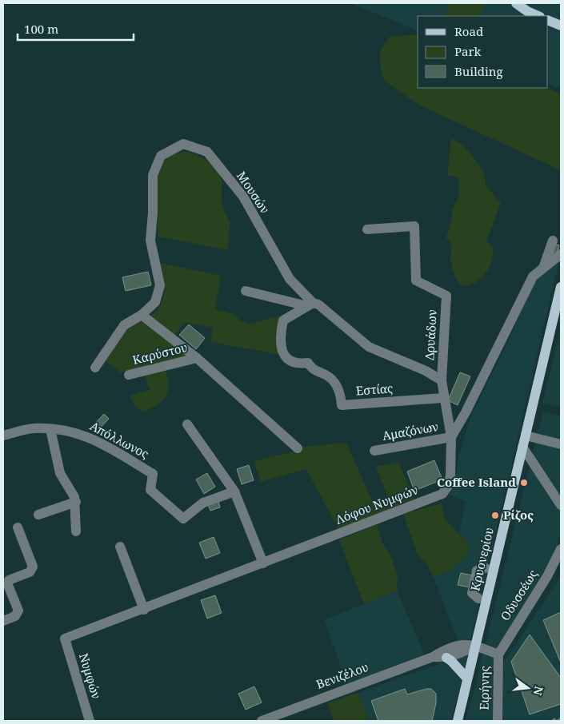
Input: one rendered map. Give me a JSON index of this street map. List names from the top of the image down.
{
  "streets": {
    "main road": ["Κρυονερίου"],
    "street": [
      "Μουσών",
      "Δρυάδων",
      "Καρύστου",
      "Εστίας",
      "Αμαζόνων",
      "Απόλλωνος",
      "Λόφου Νυμφών",
      "Οδυσσέως",
      "Νυμφών",
      "Βενιζέλου",
      "Ειρήνης"
    ]
  },
  "crossings": [
    ["Μουσών", "Δρυάδων"],
    ["Μουσών", "Εστίας"],
    ["Δρυάδων", "Εστίας"],
    ["Δρυάδων", "Αμαζόνων"],
    ["Δρυάδων", "Λόφου Νυμφών"],
    ["Αμαζόνων", "Λόφου Νυμφών"],
    ["Λόφου Νυμφών", "Νυμφών"],
    ["Κρυονερίου", "Βενιζέλου"],
    ["Οδυσσέως", "Ειρήνης"]
  ],
  "places": ["Coffee Island", "Ρίζος"],
  "legend": ["Road", "Park", "Building"],
  "scale_bar": "100 m",
  "north": "right"
}
